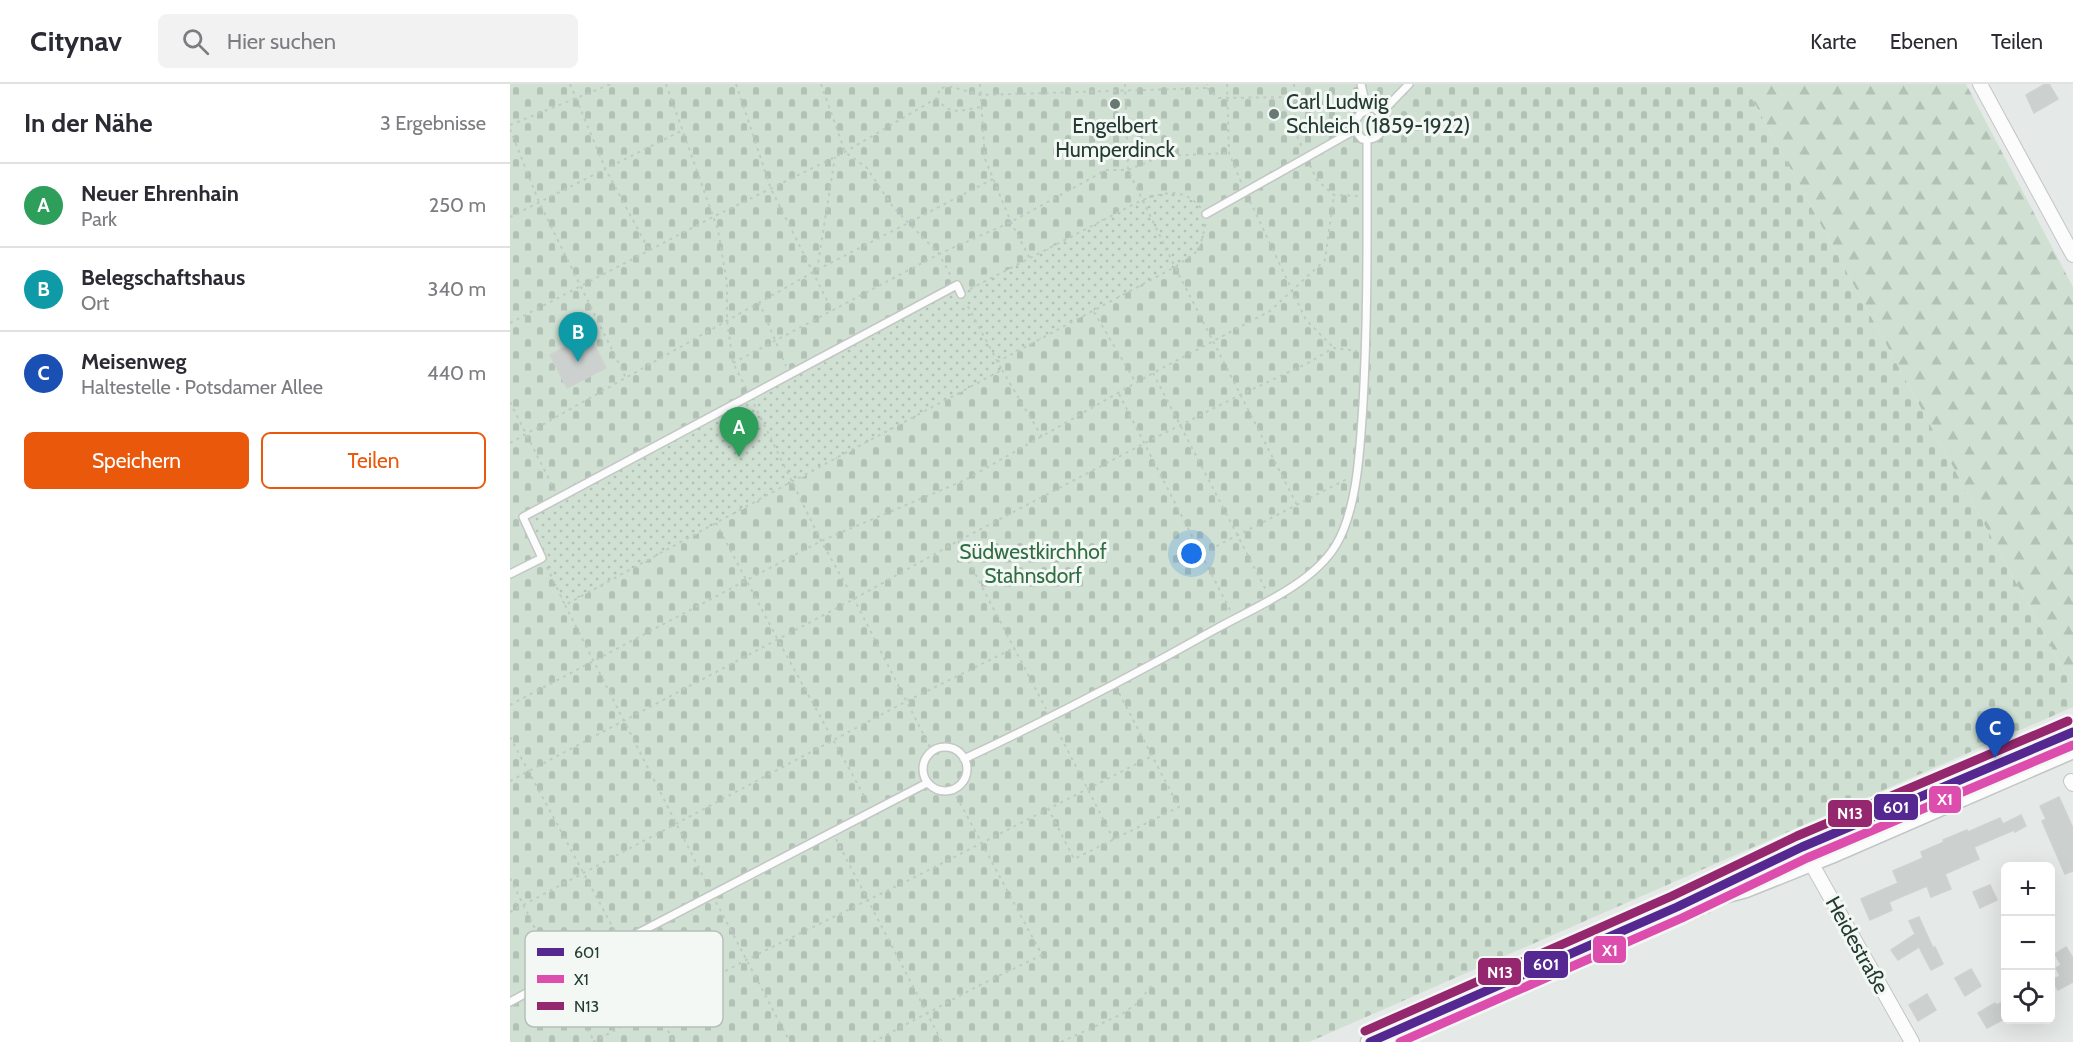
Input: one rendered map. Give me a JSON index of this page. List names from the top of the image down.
{
  "streets": {
    "street": ["Heidestraße"]
  },
  "parks": ["Südwestkirchhof Stahnsdorf"],
  "places": ["Engelbert Humperdinck", "Carl Ludwig Schleich (1859-1922)"],
  "lines": ["transit line N13", "transit line 601", "transit line X1"],
  "legend": ["601", "X1", "N13"],
  "page": {
    "header": "Citynav",
    "search": "Hier suchen",
    "nav": ["Karte", "Ebenen", "Teilen"],
    "heading": ["In der Nähe", "3 Ergebnisse"],
    "list": [
      {
        "mark": "A",
        "name": "Neuer Ehrenhain",
        "note": "Park",
        "value": "250 m"
      },
      {
        "mark": "B",
        "name": "Belegschaftshaus",
        "note": "Ort",
        "value": "340 m"
      },
      {
        "mark": "C",
        "name": "Meisenweg",
        "note": "Haltestelle · Potsdamer Allee",
        "value": "440 m"
      }
    ],
    "pins": ["B", "A", "C"],
    "buttons": ["Speichern", "Teilen"],
    "map_buttons": ["+", "−"]
  }
}
